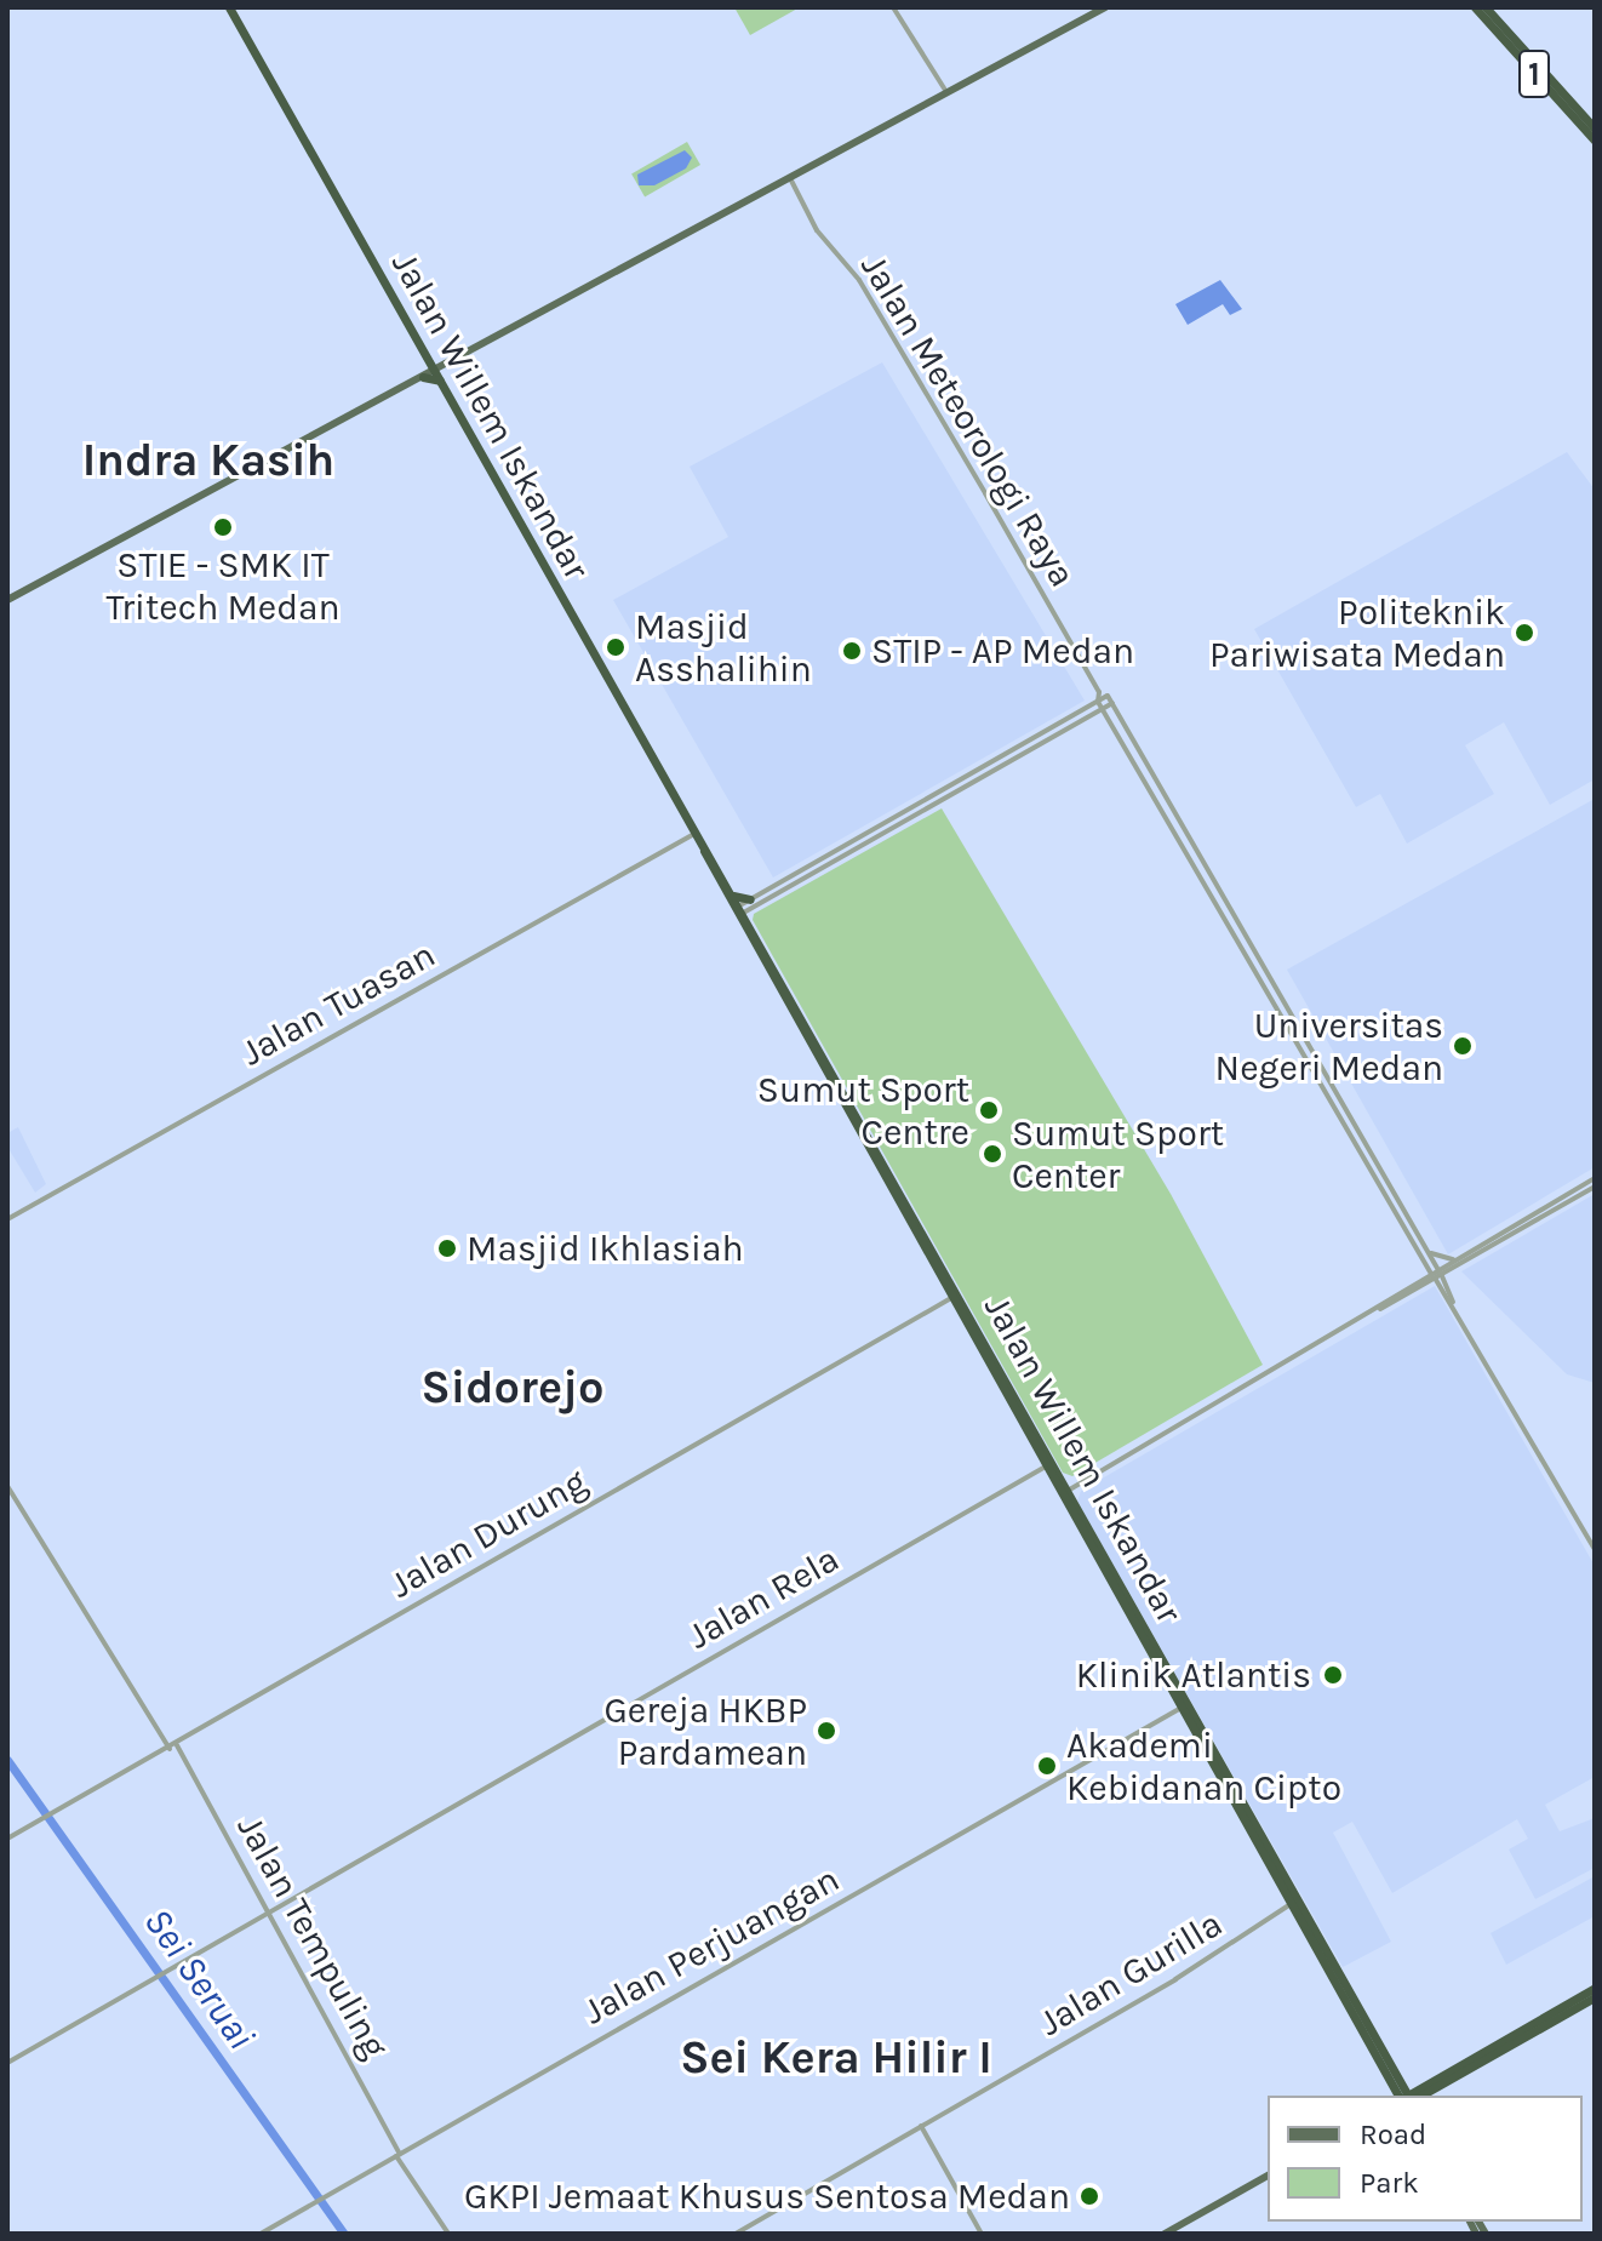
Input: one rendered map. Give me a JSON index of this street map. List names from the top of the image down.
{
  "streets": {
    "highway": ["1", "Jalan Willem Iskandar"],
    "street": [
      "Jalan Meteorologi Raya",
      "Jalan Tuasan",
      "Jalan Durung",
      "Jalan Rela",
      "Jalan Tempuling",
      "Jalan Perjuangan",
      "Jalan Gurilla"
    ]
  },
  "crossings": [
    ["Jalan Willem Iskandar", "Jalan Tuasan"],
    ["Jalan Willem Iskandar", "Jalan Durung"],
    ["Jalan Willem Iskandar", "Jalan Rela"],
    ["Jalan Willem Iskandar", "Jalan Perjuangan"],
    ["Jalan Willem Iskandar", "Jalan Gurilla"],
    ["Jalan Durung", "Jalan Tempuling"],
    ["Jalan Rela", "Jalan Tempuling"],
    ["Jalan Tempuling", "Jalan Perjuangan"]
  ],
  "districts": ["Indra Kasih", "Sidorejo", "Sei Kera Hilir I"],
  "water": ["Sei Seruai"],
  "places": [
    "STIE - SMK IT Tritech Medan",
    "Politeknik Pariwisata Medan",
    "Masjid Asshalihin",
    "STIP - AP Medan",
    "Universitas Negeri Medan",
    "Sumut Sport Centre",
    "Sumut Sport Center",
    "Masjid Ikhlasiah",
    "Klinik Atlantis",
    "Gereja HKBP Pardamean",
    "Akademi Kebidanan Cipto",
    "GKPI Jemaat Khusus Sentosa Medan"
  ],
  "legend": ["Road", "Park"]
}
